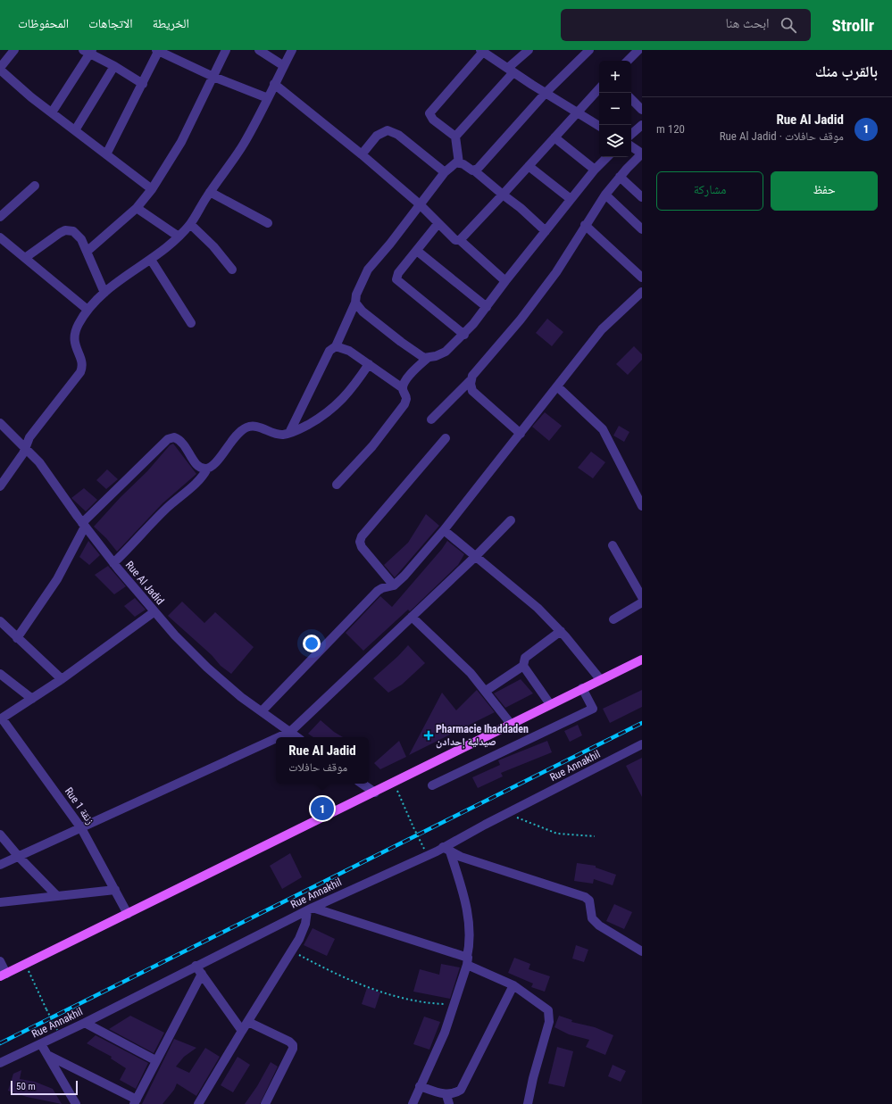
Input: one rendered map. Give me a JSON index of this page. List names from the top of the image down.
{
  "streets": {
    "street": ["Rue Al Jadid", "Rue Annakhil", "Rue 1 زنقة"]
  },
  "places": {
    "health": ["Pharmacie Ihaddaden صيدلية إحدادن"]
  },
  "scale_bar": "50 m",
  "page": {
    "header": "Strollr",
    "search": "ابحث هنا",
    "nav": ["الخريطة", "الاتجاهات", "المحفوظات"],
    "heading": "بالقرب منك",
    "map_buttons": ["+", "−"],
    "list": [
      {
        "mark": "1",
        "name": "Rue Al Jadid",
        "note": "موقف حافلات · Rue Al Jadid",
        "value": "120 m"
      }
    ],
    "buttons": ["حفظ", "مشاركة"],
    "popup": ["Rue Al Jadid", "موقف حافلات"],
    "pins": "1",
    "scale": "50 m"
  }
}
